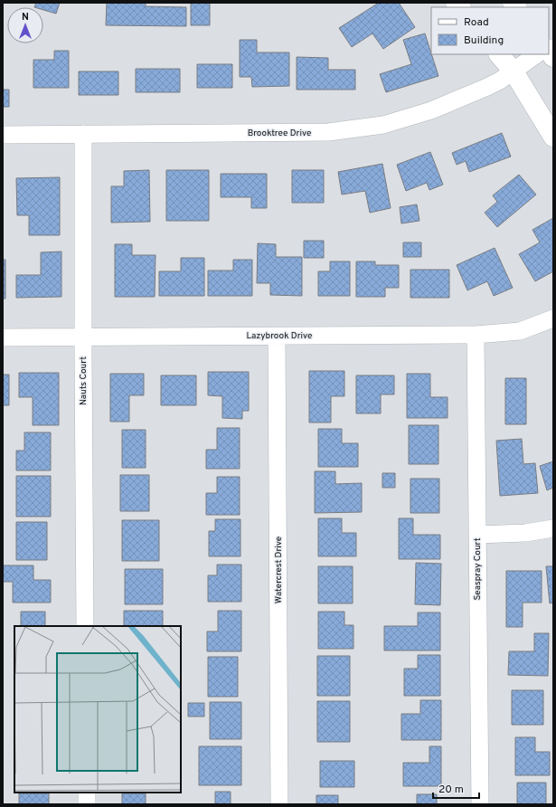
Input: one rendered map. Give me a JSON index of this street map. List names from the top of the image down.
{
  "streets": {
    "street": [
      "Brooktree Drive",
      "Lazybrook Drive",
      "Nauts Court",
      "Seaspray Court",
      "Watercrest Drive"
    ]
  },
  "crossings": [
    ["Brooktree Drive", "Nauts Court"],
    ["Lazybrook Drive", "Nauts Court"],
    ["Lazybrook Drive", "Seaspray Court"],
    ["Lazybrook Drive", "Watercrest Drive"]
  ],
  "legend": ["Road", "Building"],
  "scale_bar": "20 m",
  "north": "top"
}
